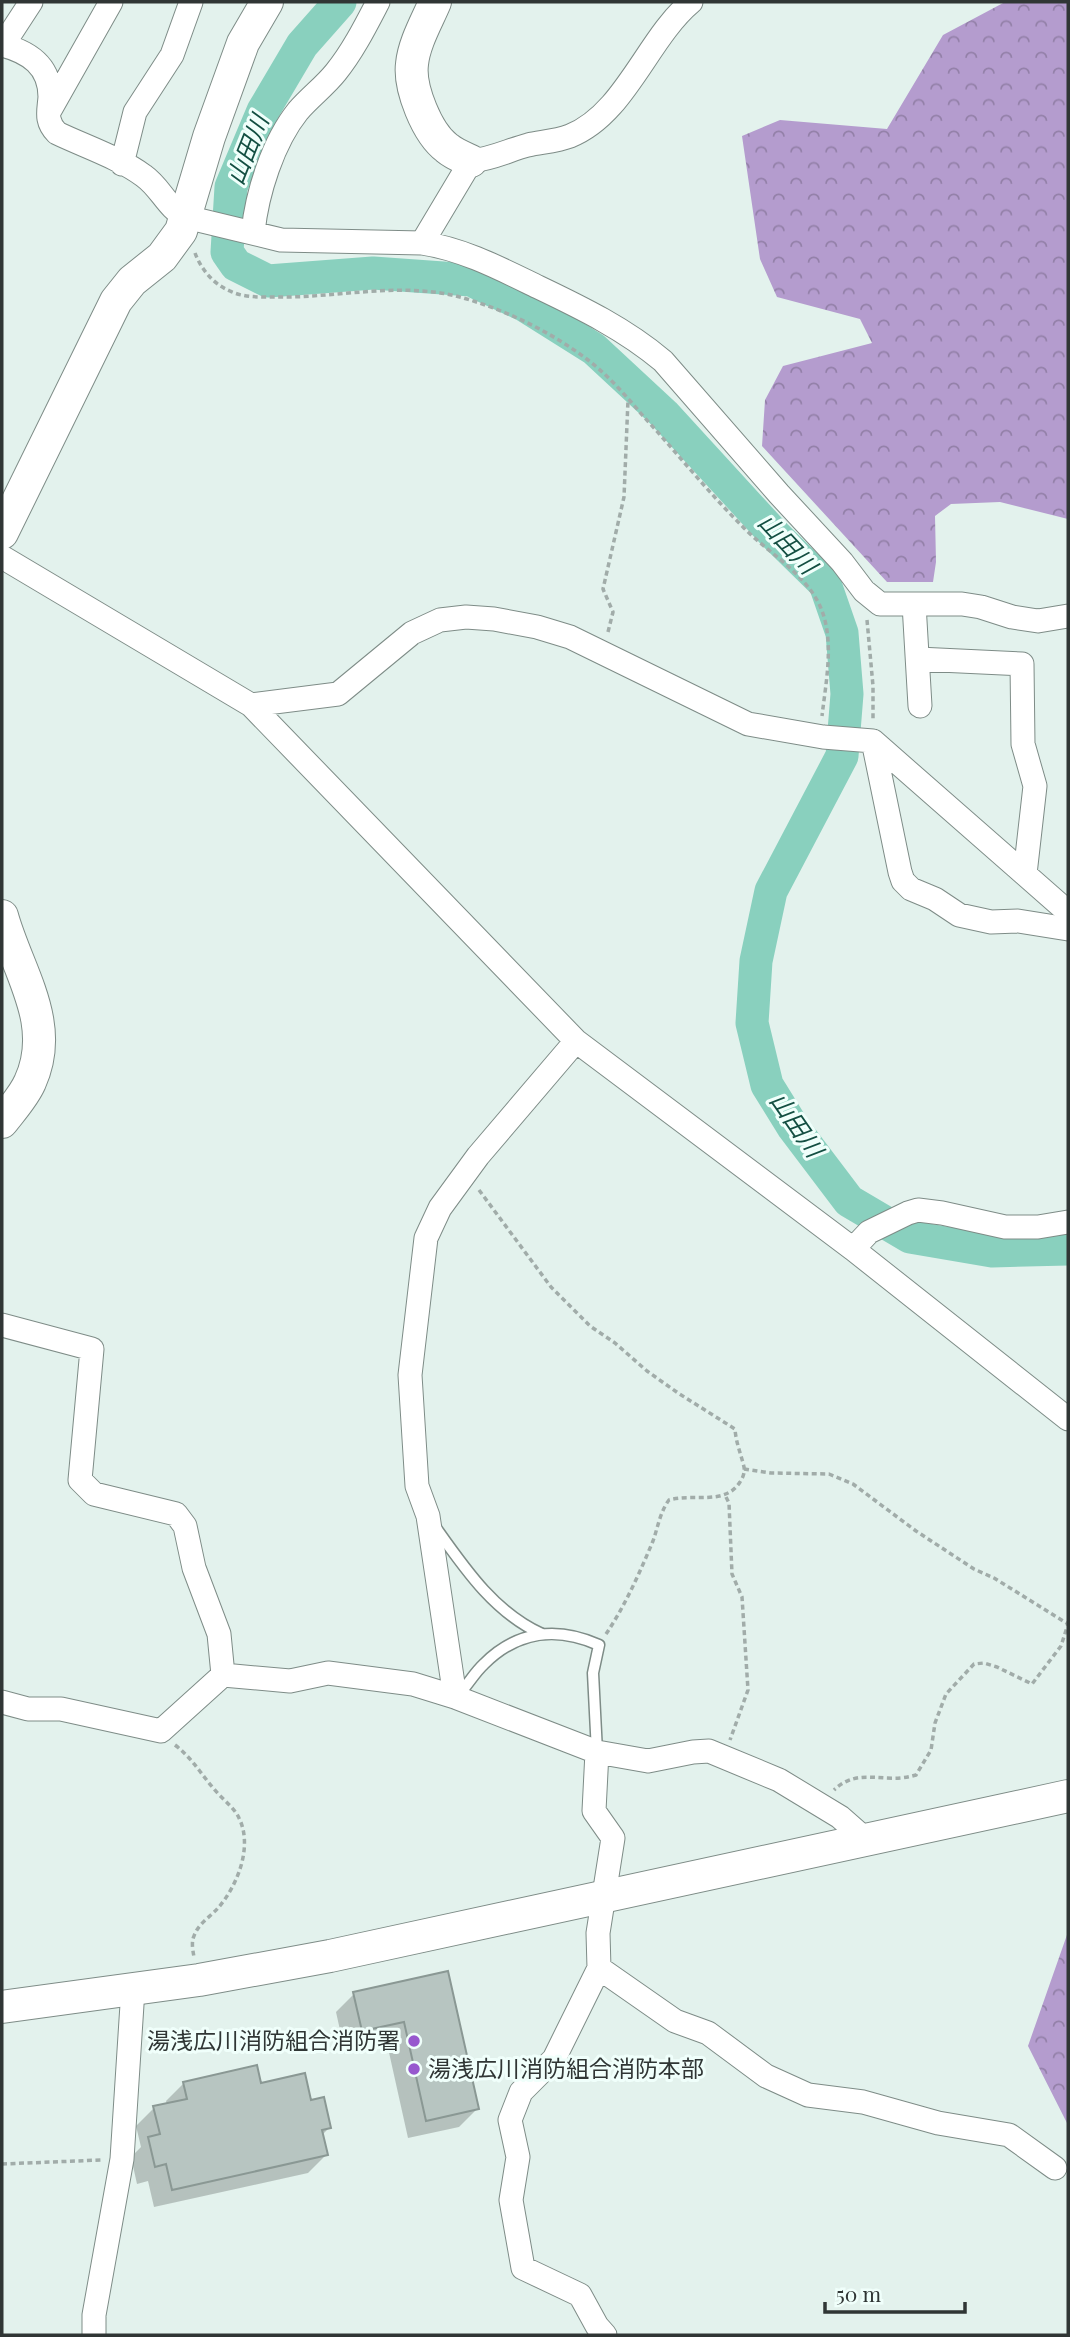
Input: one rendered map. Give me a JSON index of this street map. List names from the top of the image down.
{
  "water": ["山田川"],
  "places": ["湯浅広川消防組合消防署", "湯浅広川消防組合消防本部"],
  "scale_bar": "50 m"
}
